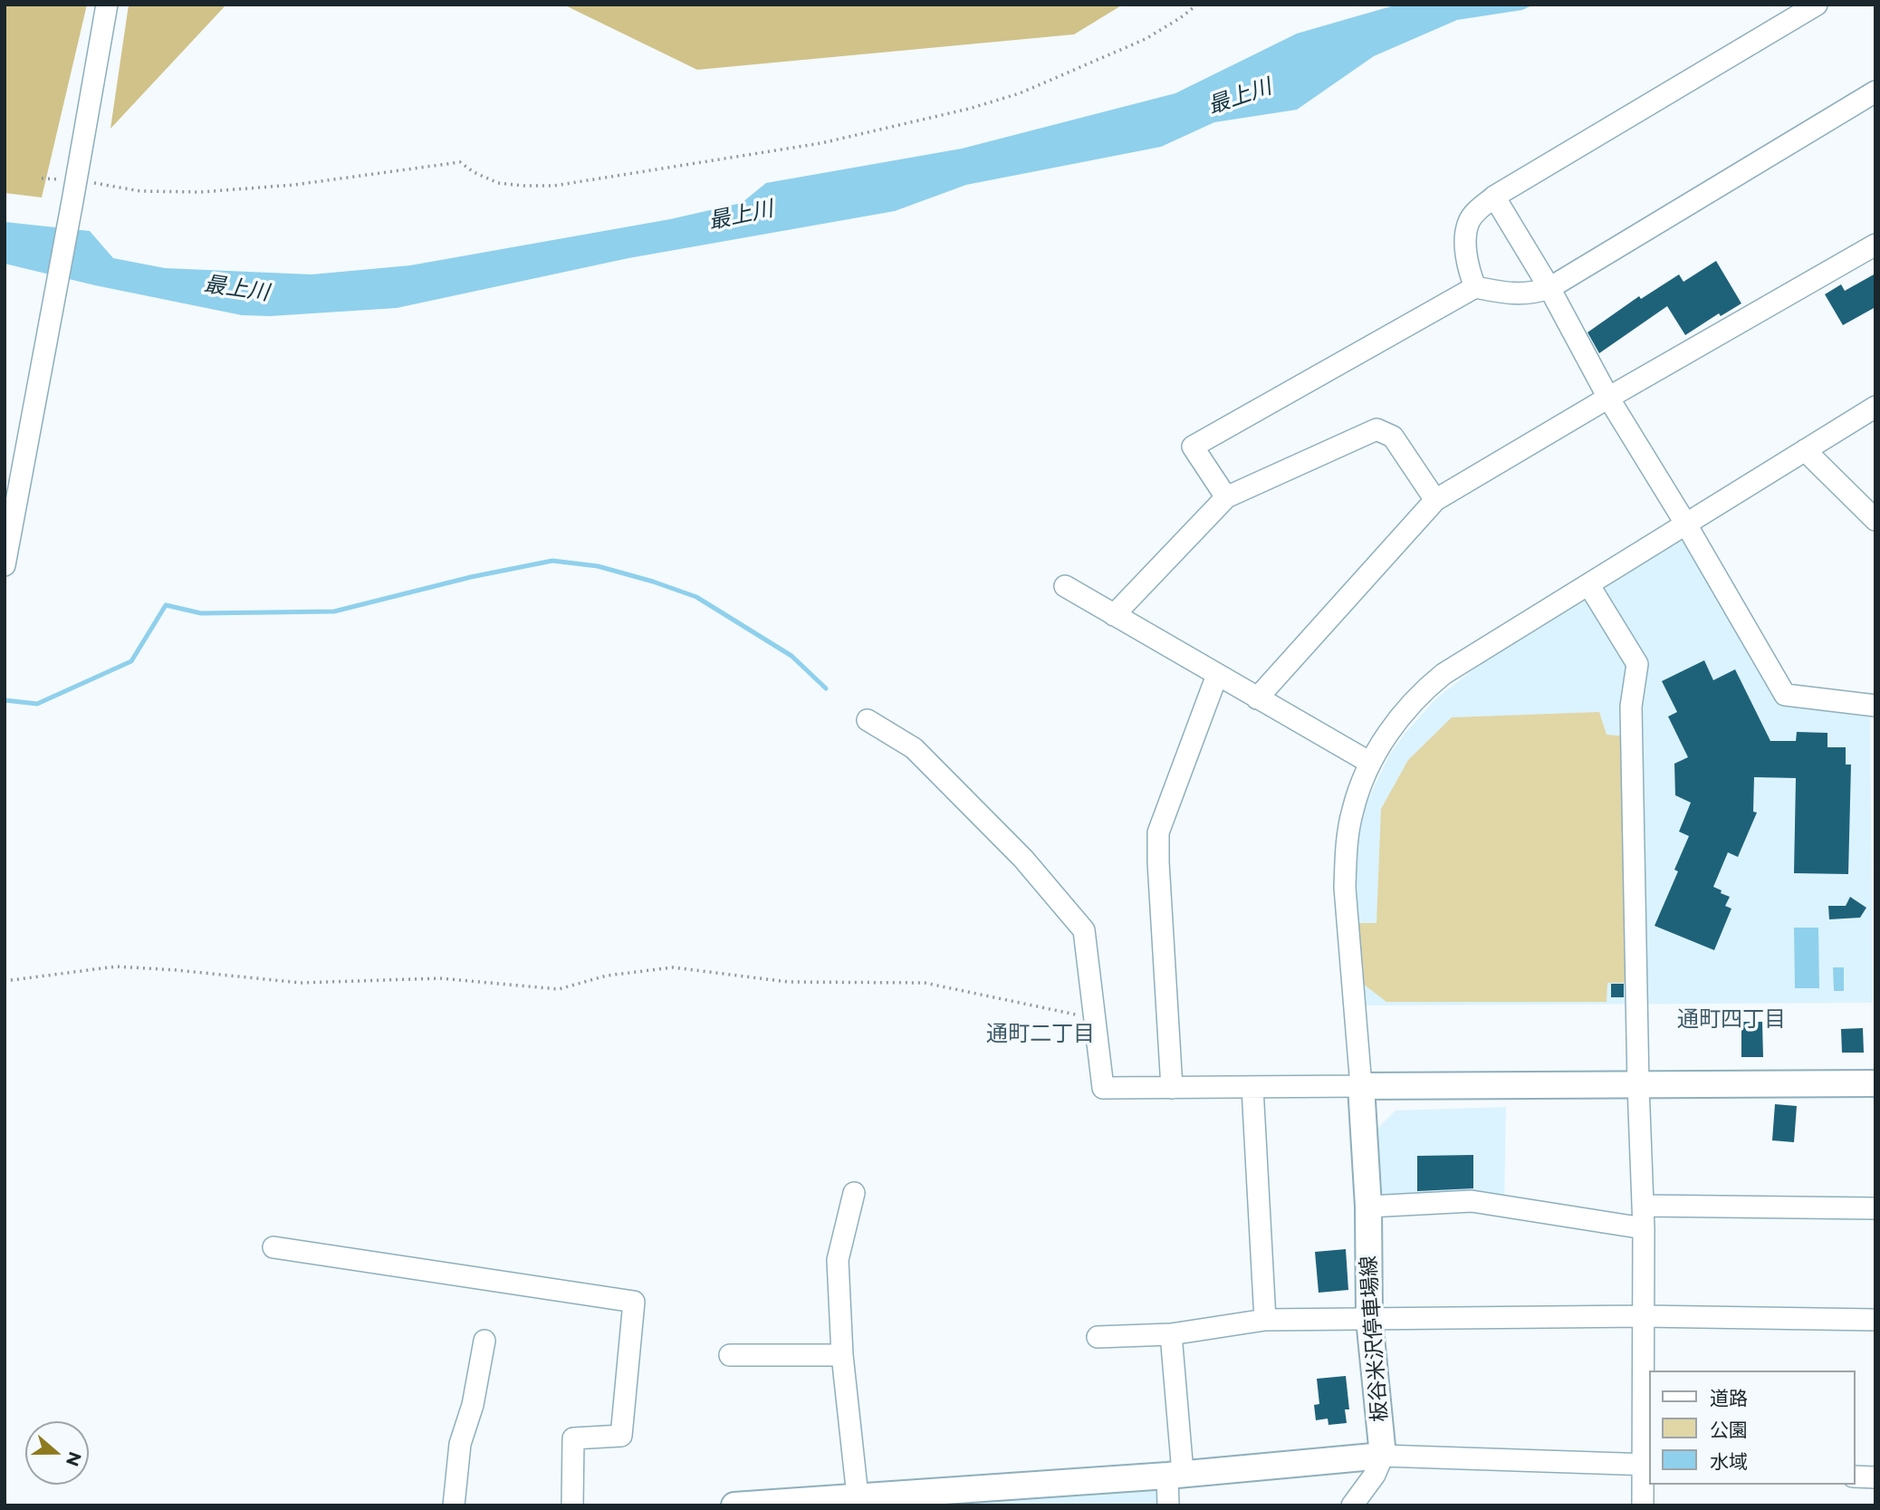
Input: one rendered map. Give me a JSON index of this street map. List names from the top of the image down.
{
  "streets": {
    "main road": ["板谷米沢停車場線"]
  },
  "districts": ["通町四丁目", "通町二丁目"],
  "water": ["最上川"],
  "legend": ["道路", "公園", "水域"],
  "north": "right"
}
